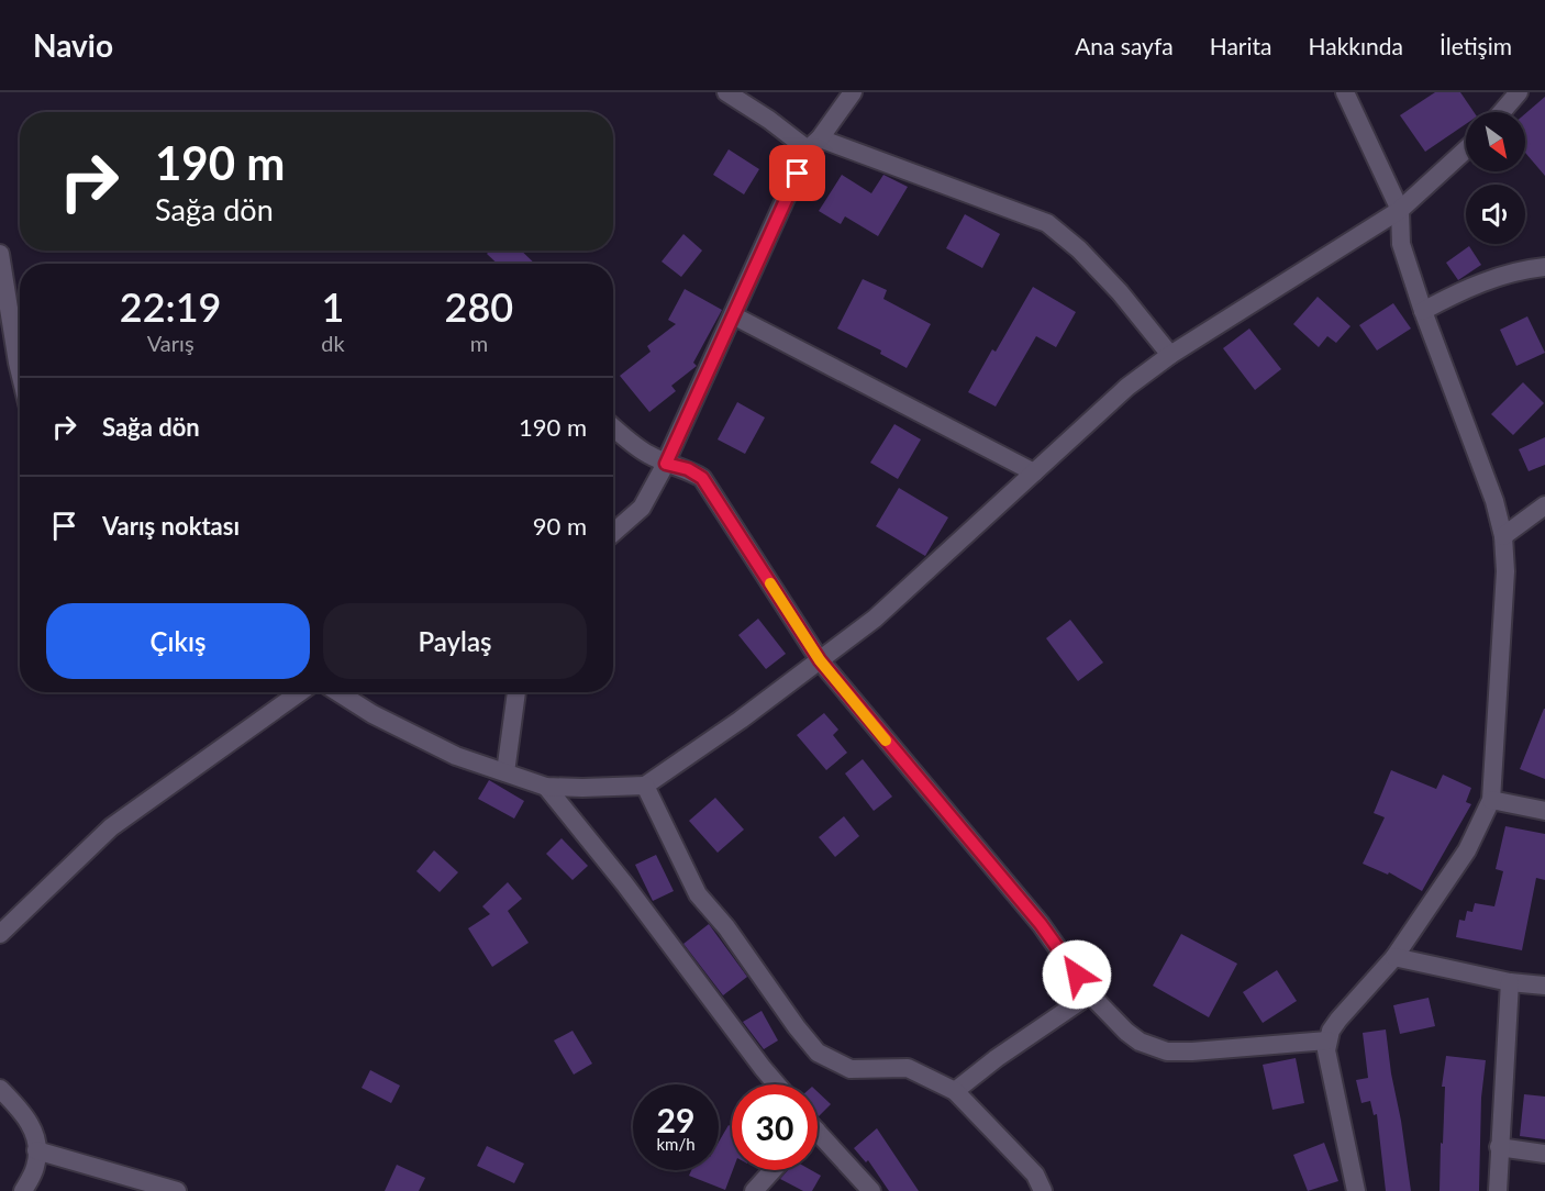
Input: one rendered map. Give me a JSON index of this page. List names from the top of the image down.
{
  "north": "bottom right",
  "page": {
    "header": "Navio",
    "nav": [
      "Ana sayfa",
      "Harita",
      "Hakkında",
      "İletişim"
    ],
    "turn": ["190 m", "Sağa dön"],
    "eta": [
      "22:19",
      "Varış",
      "1",
      "dk",
      "280",
      "m"
    ],
    "list": [
      {
        "name": "Sağa dön",
        "value": "190 m"
      },
      {
        "name": "Varış noktası",
        "value": "90 m"
      }
    ],
    "buttons": ["Çıkış", "Paylaş"],
    "speed": "29 km/h",
    "limit": "30"
  }
}
